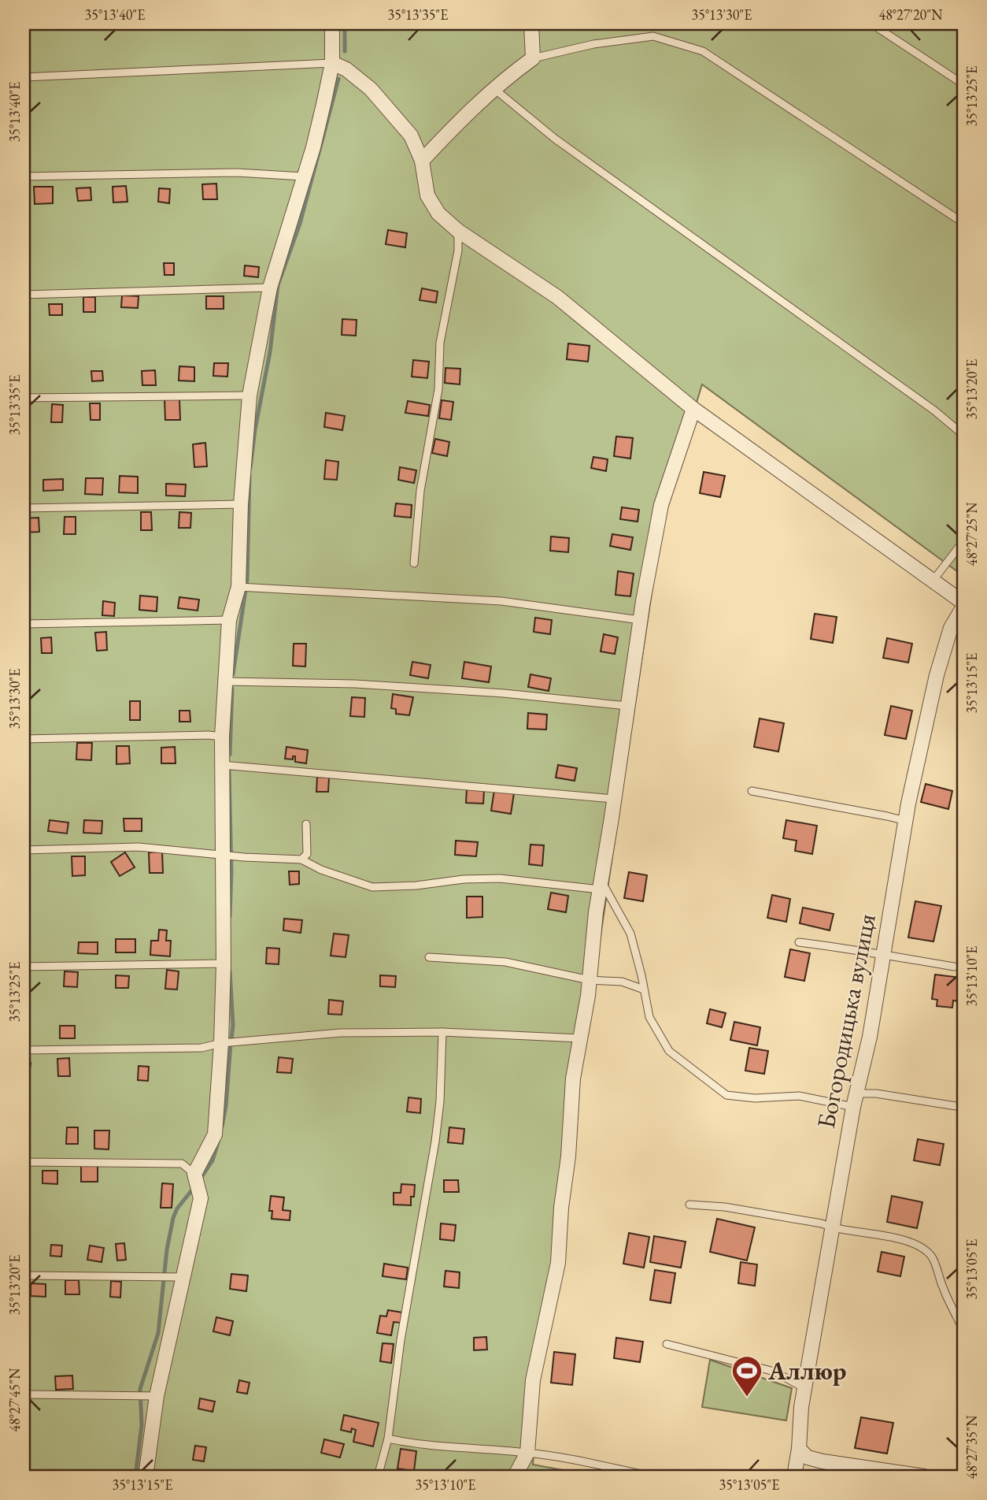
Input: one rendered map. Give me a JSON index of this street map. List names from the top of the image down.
{
  "streets": {
    "street": ["Богородицька вулиця"]
  },
  "places": {
    "sports": ["Аллюр"]
  },
  "coordinates": [
    "35°13'40\"E",
    "35°13'35\"E",
    "35°13'30\"E",
    "48°27'20\"N",
    "35°13'25\"E",
    "35°13'20\"E",
    "48°27'25\"N",
    "35°13'15\"E",
    "35°13'10\"E",
    "35°13'05\"E",
    "48°27'45\"N",
    "48°27'35\"N"
  ]
}
